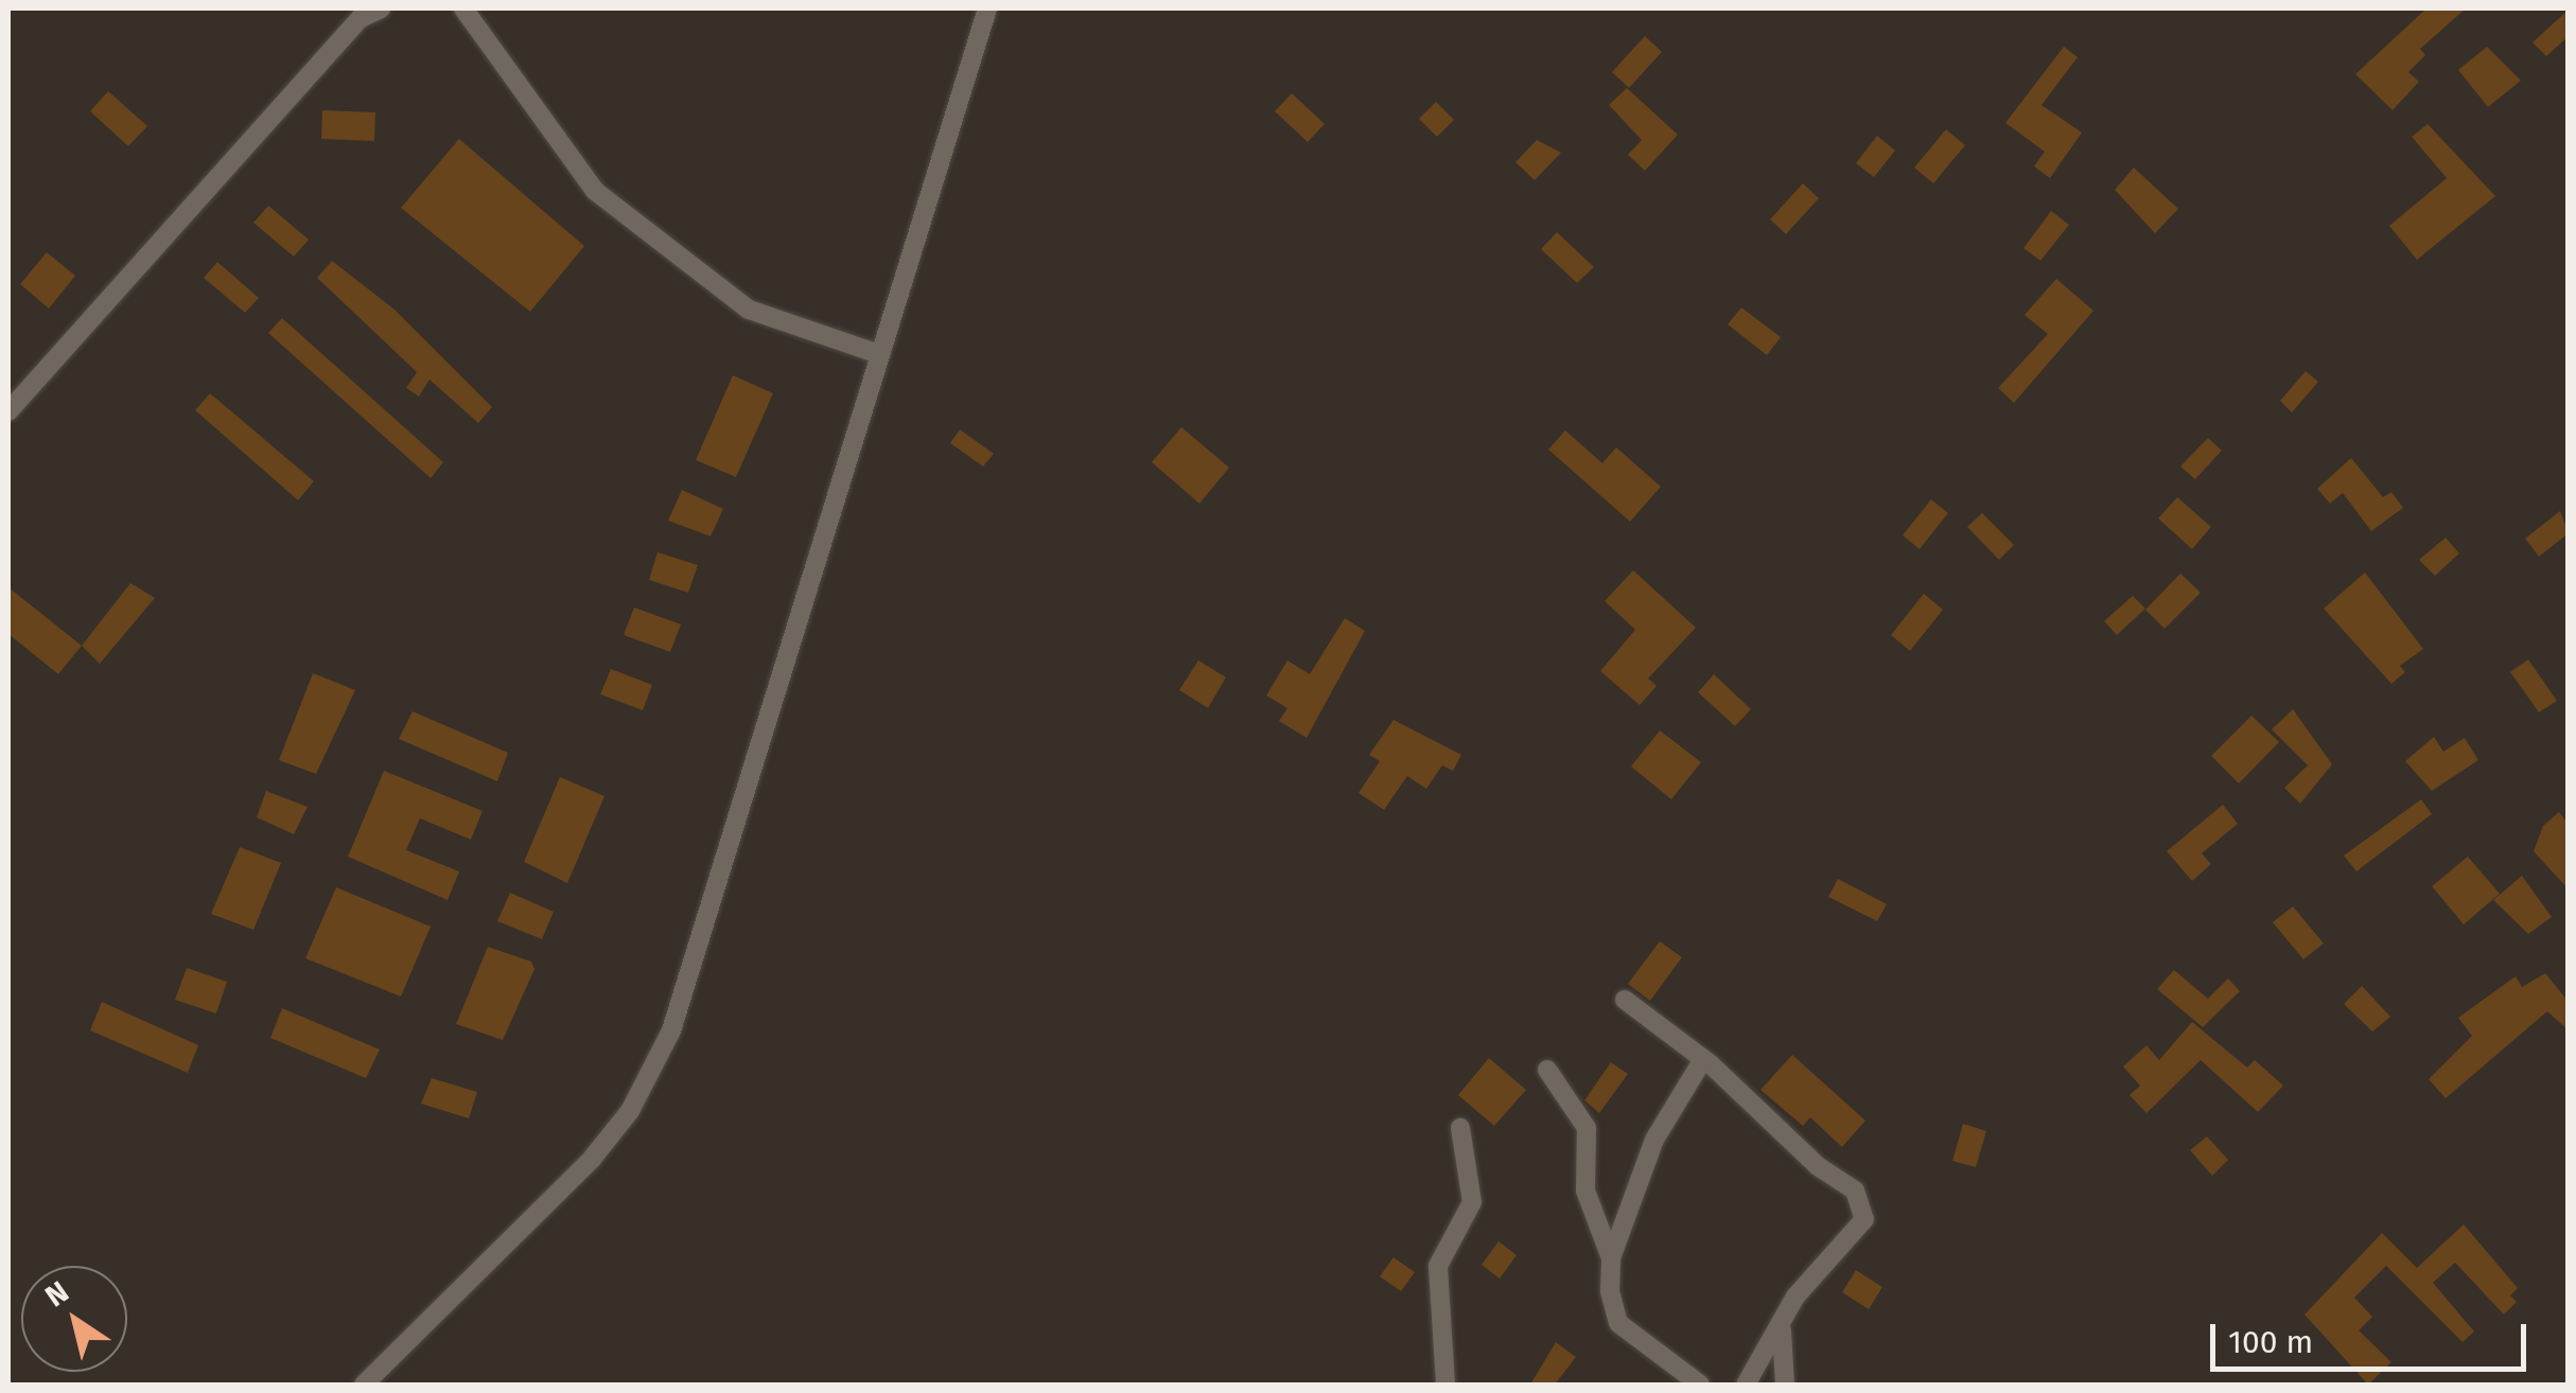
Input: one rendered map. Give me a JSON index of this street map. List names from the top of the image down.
{
  "scale_bar": "100 m",
  "north": "top left"
}
